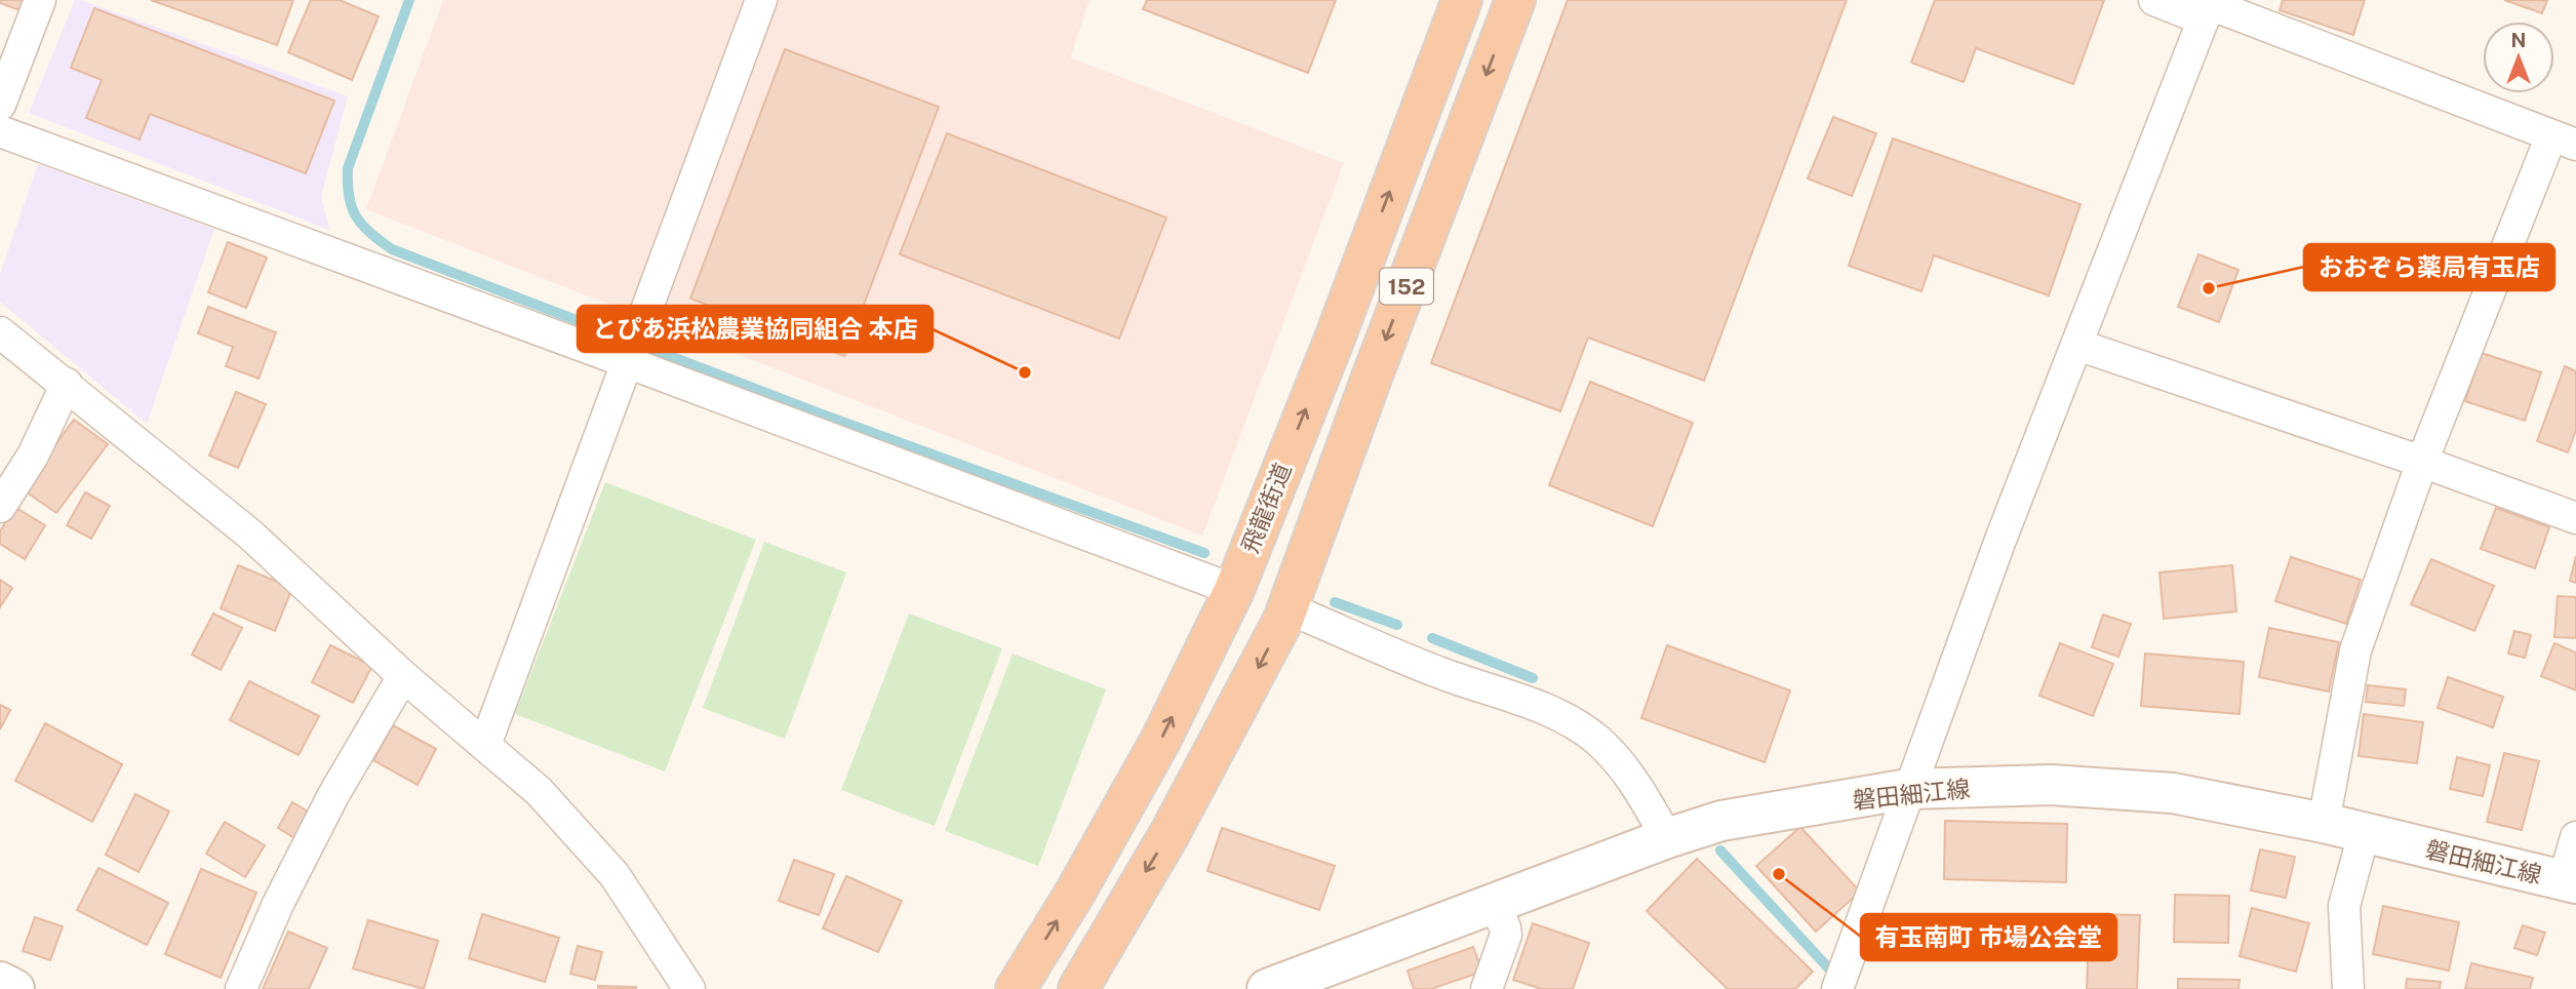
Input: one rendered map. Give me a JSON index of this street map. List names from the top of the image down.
{
  "streets": {
    "highway": ["152", "飛龍街道"],
    "main road": ["磐田細江線"]
  },
  "places": ["おおぞら薬局有玉店", "とぴあ浜松農業協同組合 本店", "有玉南町 市場公会堂"],
  "north": "top"
}
